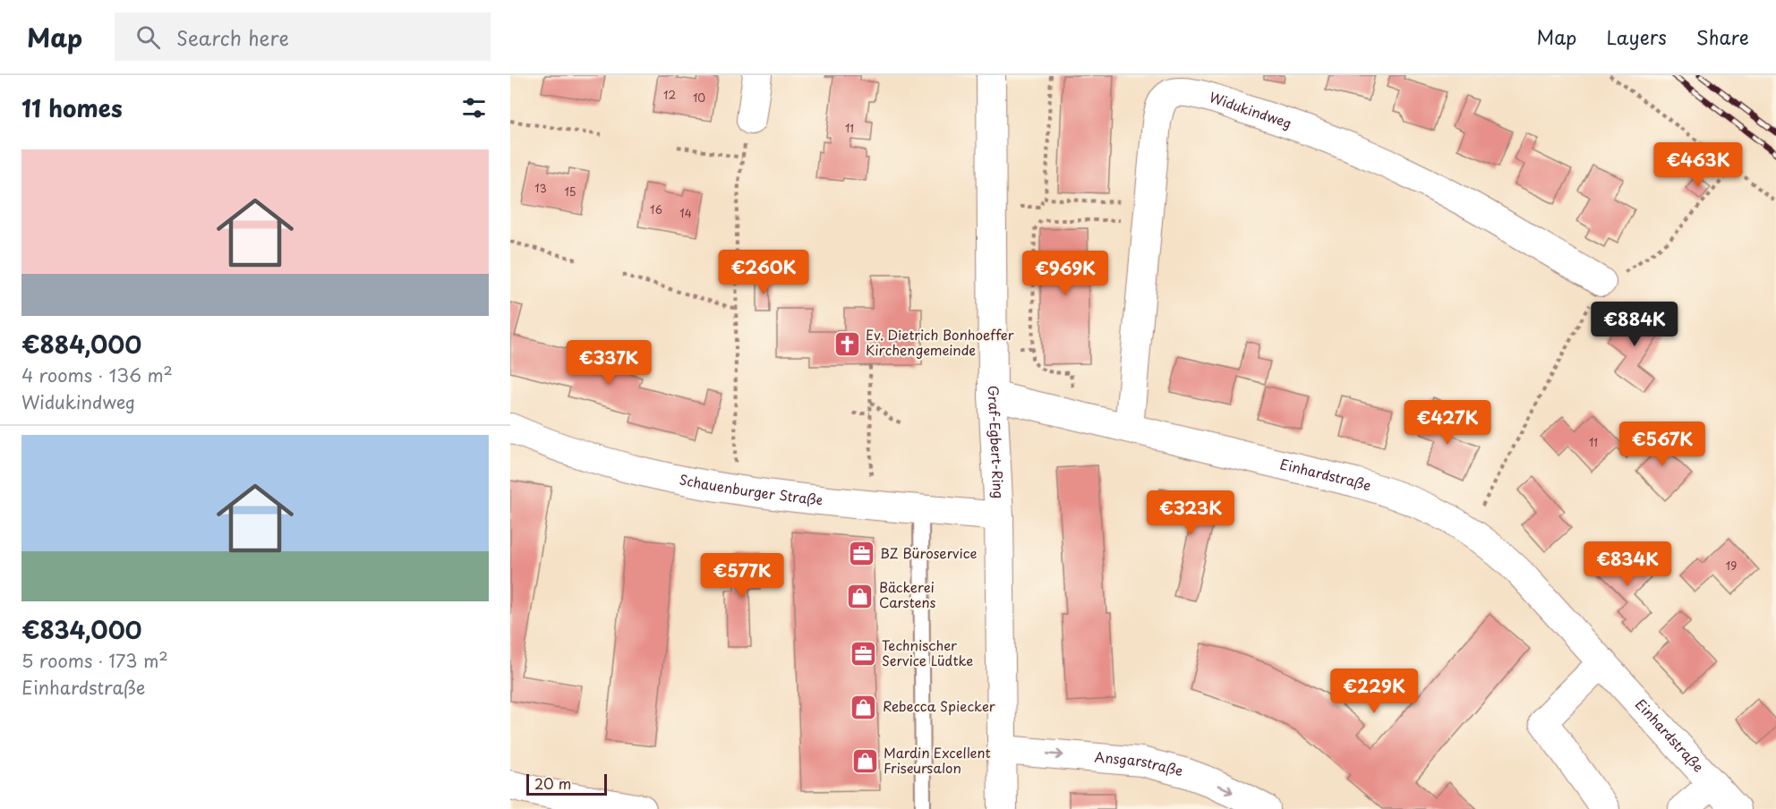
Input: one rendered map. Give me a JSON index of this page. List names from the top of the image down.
{
  "streets": {
    "street": [
      "Widukindweg",
      "Graf-Egbert-Ring",
      "Einhardstraße",
      "Schauenburger Straße",
      "Ansgarstraße"
    ]
  },
  "crossings": [
    ["Widukindweg", "Einhardstraße"],
    ["Graf-Egbert-Ring", "Einhardstraße"],
    ["Graf-Egbert-Ring", "Schauenburger Straße"],
    ["Graf-Egbert-Ring", "Ansgarstraße"]
  ],
  "one_way": ["Ansgarstraße"],
  "places": {
    "church": ["Ev. Dietrich Bonhoeffer Kirchengemeinde"],
    "office": ["BZ Büroservice", "Technischer Service Lüdtke"],
    "shop": ["Bäckerei Carstens", "Rebecca Spiecker", "Mardin Excellent Friseursalon"]
  },
  "house_numbers": [
    "12",
    "10",
    "11",
    "13",
    "15",
    "16",
    "14",
    "11",
    "19"
  ],
  "scale_bar": "20 m",
  "page": {
    "header": "Map",
    "search": "Search here",
    "nav": ["Map", "Layers", "Share"],
    "heading": "11 homes",
    "list": [
      {
        "name": "€884,000",
        "note": "4 rooms · 136 m² · Widukindweg"
      },
      {
        "name": "€834,000",
        "note": "5 rooms · 173 m² · Einhardstraße"
      }
    ],
    "price": [
      "€463K",
      "€260K",
      "€969K",
      "€884K",
      "€337K",
      "€427K",
      "€567K",
      "€323K",
      "€834K",
      "€577K",
      "€229K"
    ],
    "scale": "20 m"
  }
}
